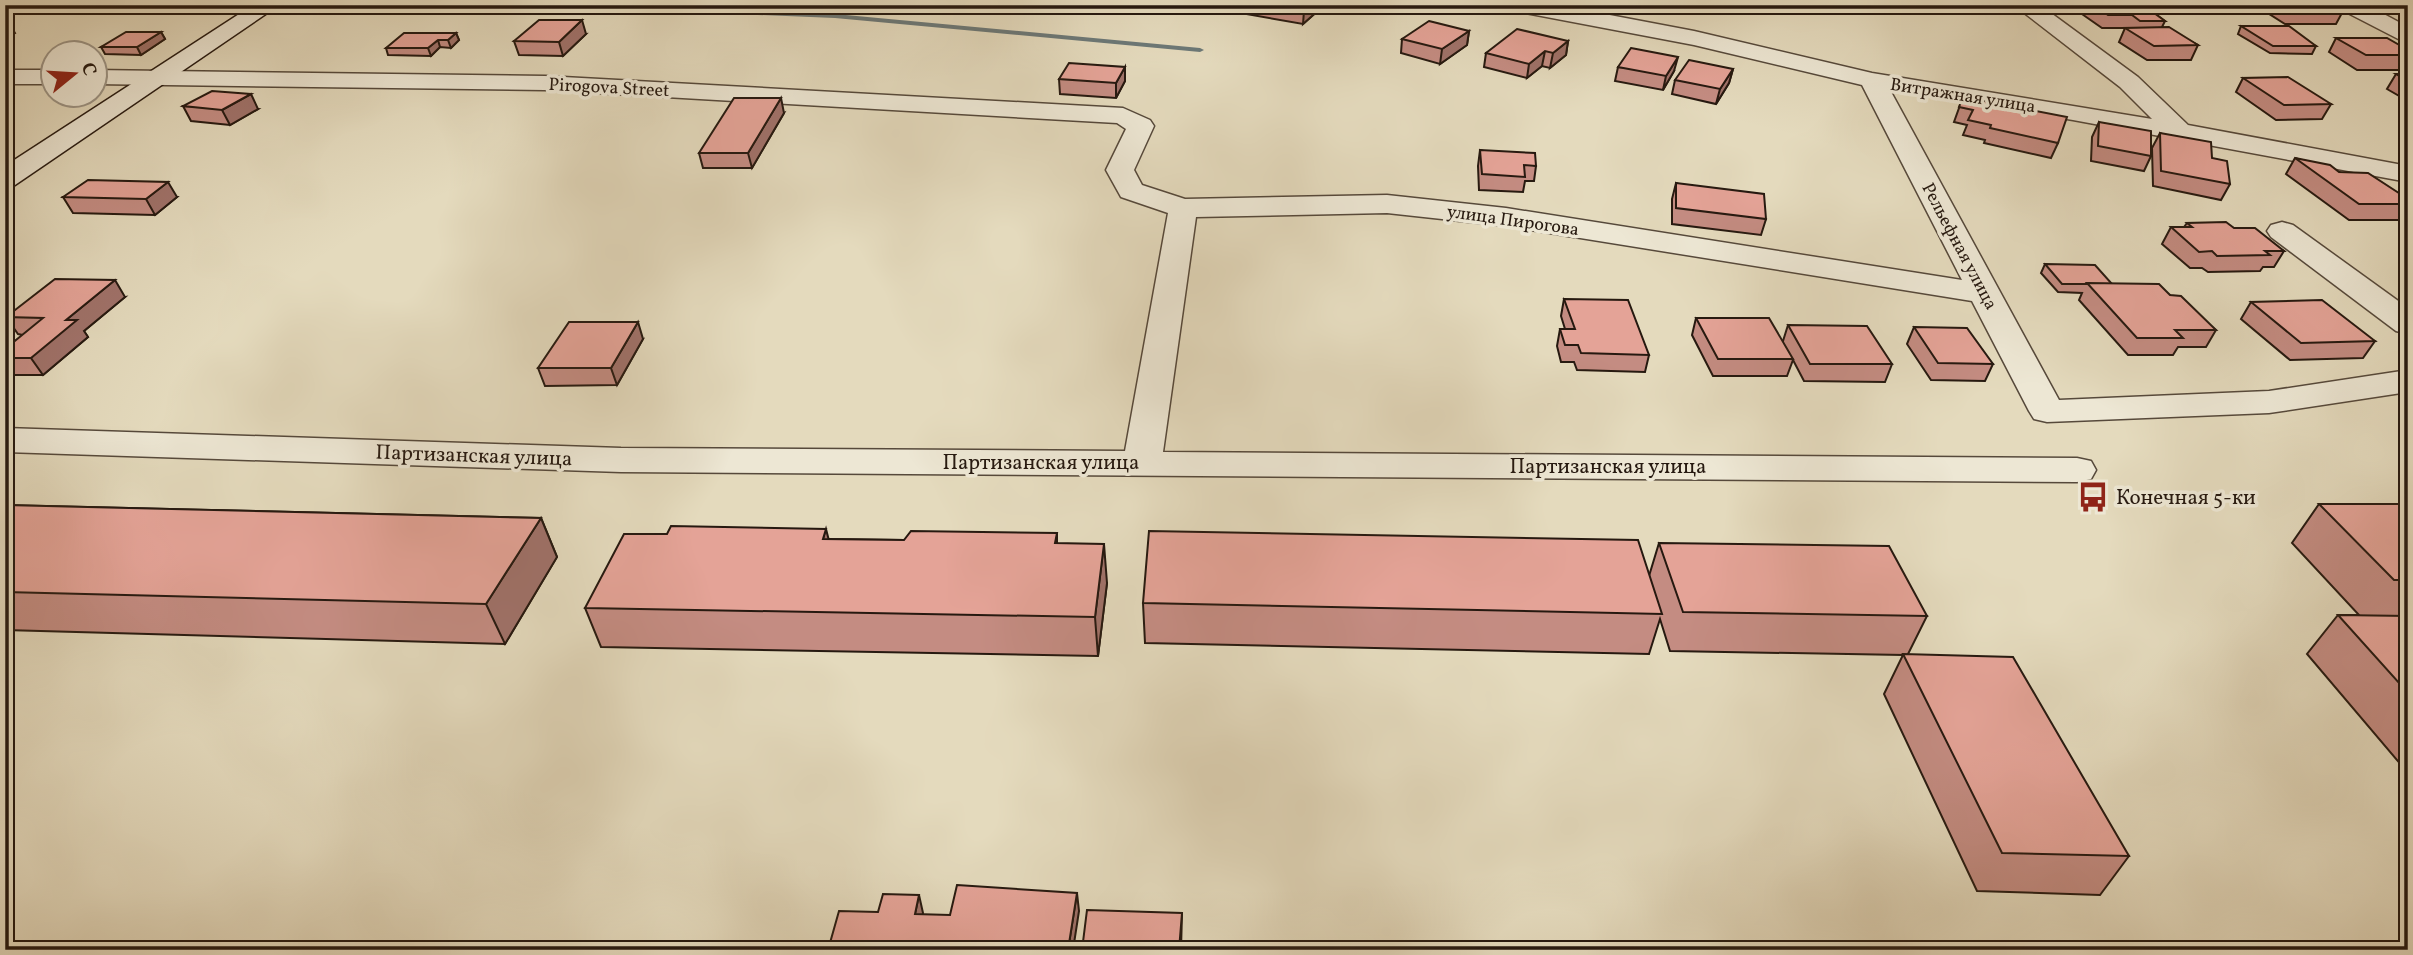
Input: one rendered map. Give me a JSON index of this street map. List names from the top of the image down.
{
  "streets": {
    "street": [
      "Pirogova Street",
      "Витражная улица",
      "улица Пирогова",
      "Рельефная улица",
      "Партизанская улица"
    ]
  },
  "crossings": [
    ["Pirogova Street", "улица Пирогова"],
    ["Витражная улица", "Рельефная улица"],
    ["улица Пирогова", "Рельефная улица"]
  ],
  "places": {
    "bus stop": ["Конечная 5-ки"]
  },
  "north": "right"
}
